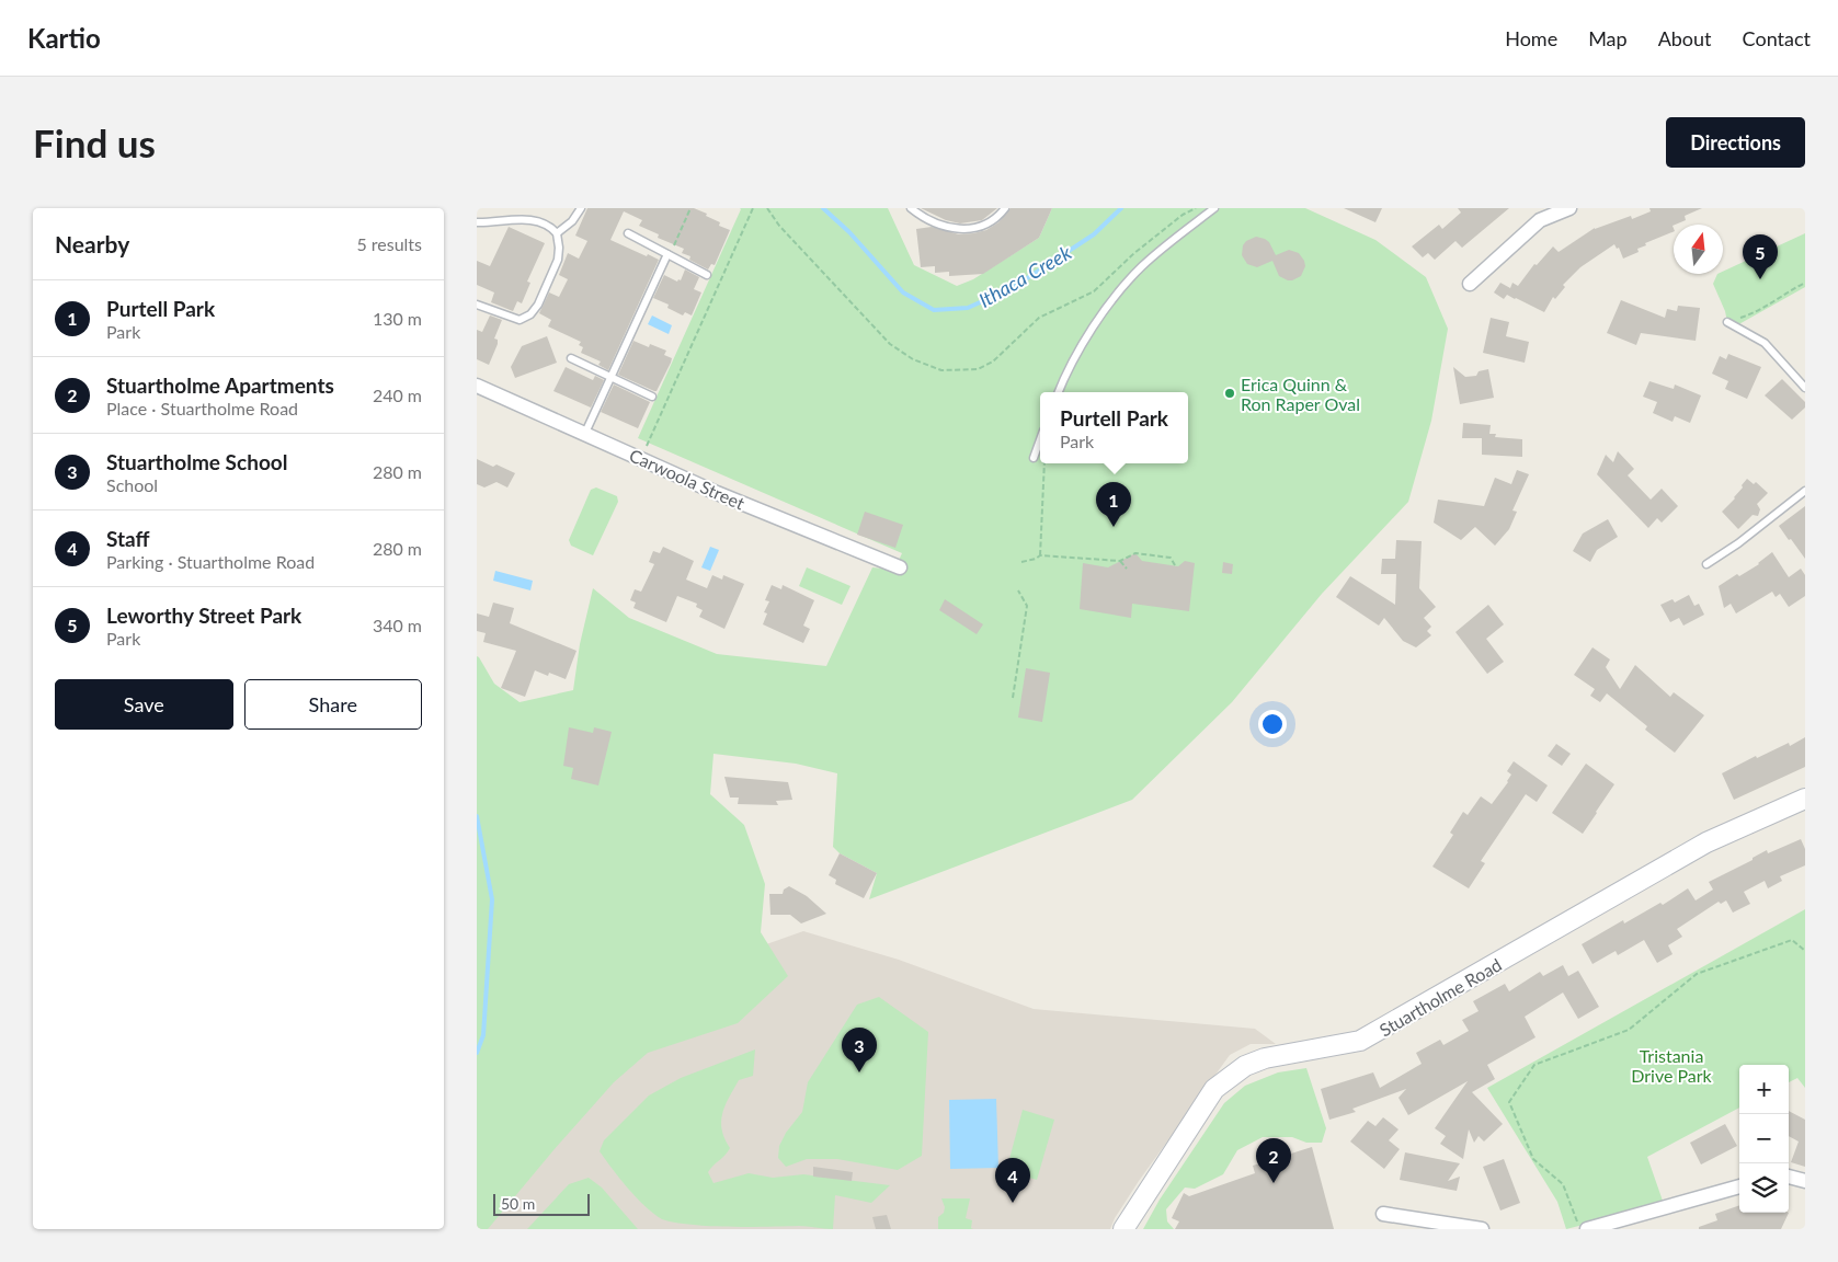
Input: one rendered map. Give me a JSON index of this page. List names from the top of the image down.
{
  "streets": {
    "main road": ["Stuartholme Road"],
    "street": ["Carwoola Street"]
  },
  "water": ["Ithaca Creek"],
  "parks": ["Tristania Drive Park"],
  "places": ["Erica Quinn & Ron Raper Oval"],
  "scale_bar": "50 m",
  "north": "top",
  "page": {
    "header": "Kartio",
    "nav": [
      "Home",
      "Map",
      "About",
      "Contact"
    ],
    "buttons": [
      "Directions",
      ["Save", "Share"]
    ],
    "title": "Find us",
    "heading": ["Nearby", "5 results"],
    "pins": [
      "5",
      "1",
      "3",
      "2",
      "4"
    ],
    "list": [
      {
        "mark": "1",
        "name": "Purtell Park",
        "note": "Park",
        "value": "130 m"
      },
      {
        "mark": "2",
        "name": "Stuartholme Apartments",
        "note": "Place · Stuartholme Road",
        "value": "240 m"
      },
      {
        "mark": "3",
        "name": "Stuartholme School",
        "note": "School",
        "value": "280 m"
      },
      {
        "mark": "4",
        "name": "Staff",
        "note": "Parking · Stuartholme Road",
        "value": "280 m"
      },
      {
        "mark": "5",
        "name": "Leworthy Street Park",
        "note": "Park",
        "value": "340 m"
      }
    ],
    "popup": ["Purtell Park", "Park"],
    "map_buttons": ["+", "−"],
    "scale": "50 m"
  }
}
